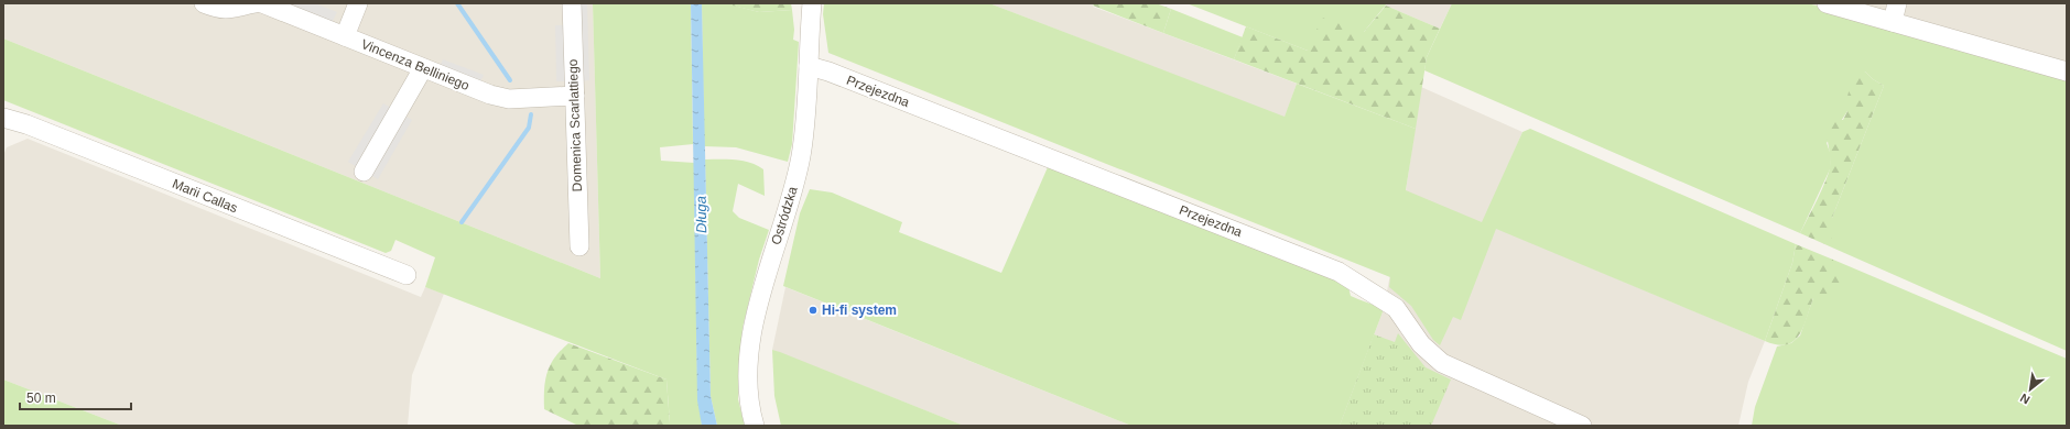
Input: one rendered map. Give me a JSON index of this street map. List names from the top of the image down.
{
  "streets": {
    "street": [
      "Vincenza Belliniego",
      "Przejezdna",
      "Domenica Scarlattiego",
      "Marii Callas",
      "Ostródzka"
    ]
  },
  "crossings": [
    ["Vincenza Belliniego", "Domenica Scarlattiego"],
    ["Przejezdna", "Ostródzka"]
  ],
  "water": ["Długa"],
  "places": ["Hi-fi system"],
  "scale_bar": "50 m",
  "north": "bottom left"
}
